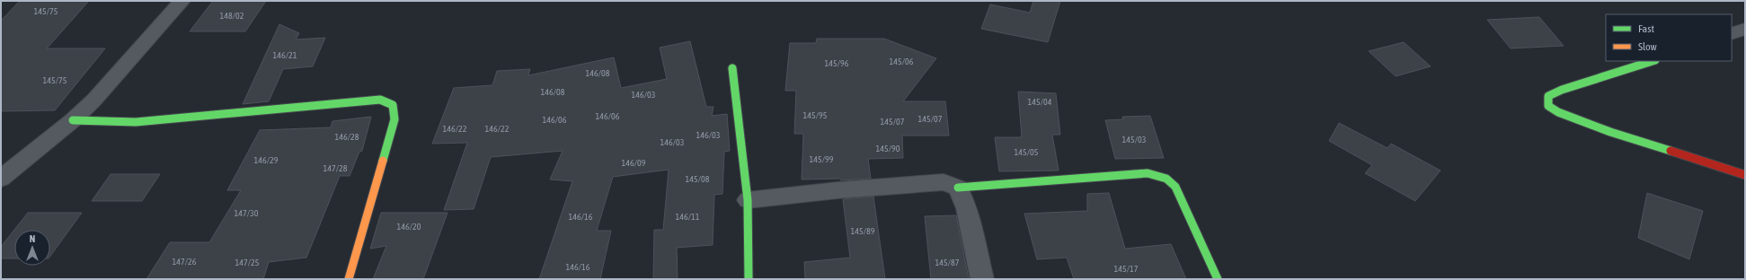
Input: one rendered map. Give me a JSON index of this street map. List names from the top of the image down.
{
  "house_numbers": [
    "145/75",
    "148/02",
    "146/21",
    "145/06",
    "145/96",
    "146/08",
    "145/75",
    "146/08",
    "146/03",
    "145/04",
    "145/95",
    "146/06",
    "145/07",
    "146/06",
    "145/07",
    "146/22",
    "146/22",
    "146/03",
    "146/28",
    "145/03",
    "146/03",
    "145/90",
    "145/05",
    "145/99",
    "146/29",
    "146/09",
    "147/28",
    "145/08",
    "147/30",
    "146/16",
    "146/11",
    "146/20",
    "145/89",
    "147/26",
    "147/25",
    "145/87",
    "146/16",
    "145/17"
  ],
  "legend": ["Fast", "Slow"],
  "north": "top"
}
